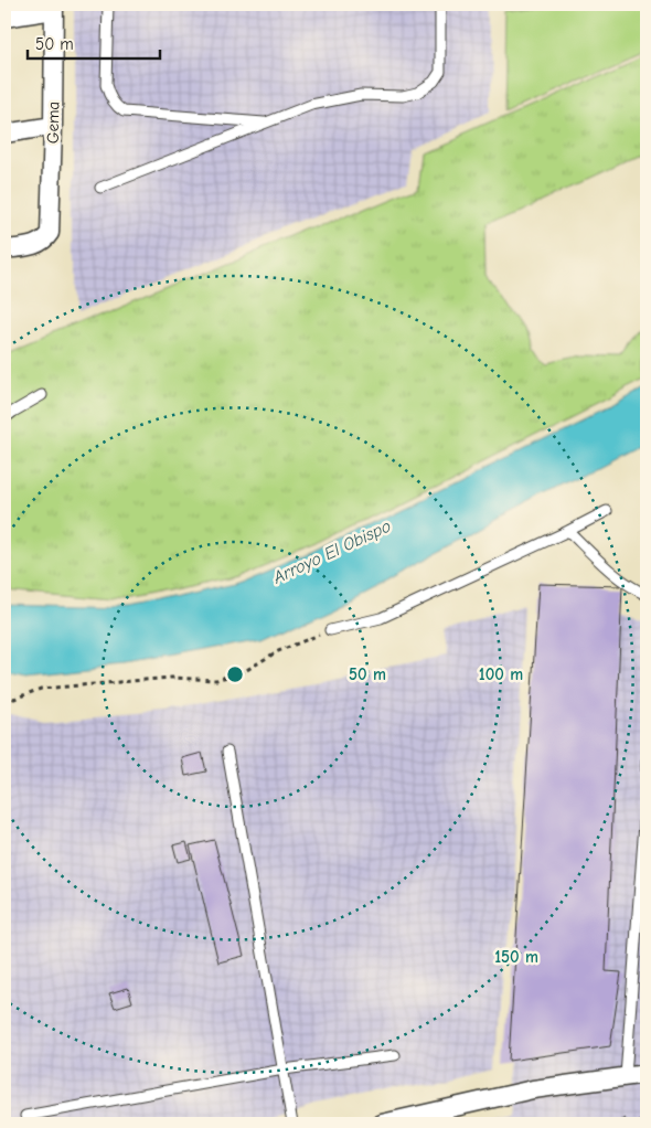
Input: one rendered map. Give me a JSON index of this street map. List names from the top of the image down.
{
  "streets": {
    "street": ["Gema"]
  },
  "water": ["Arroyo El Obispo"],
  "scale_bar": "50 m",
  "rings": ["50 m", "100 m", "150 m"]
}
